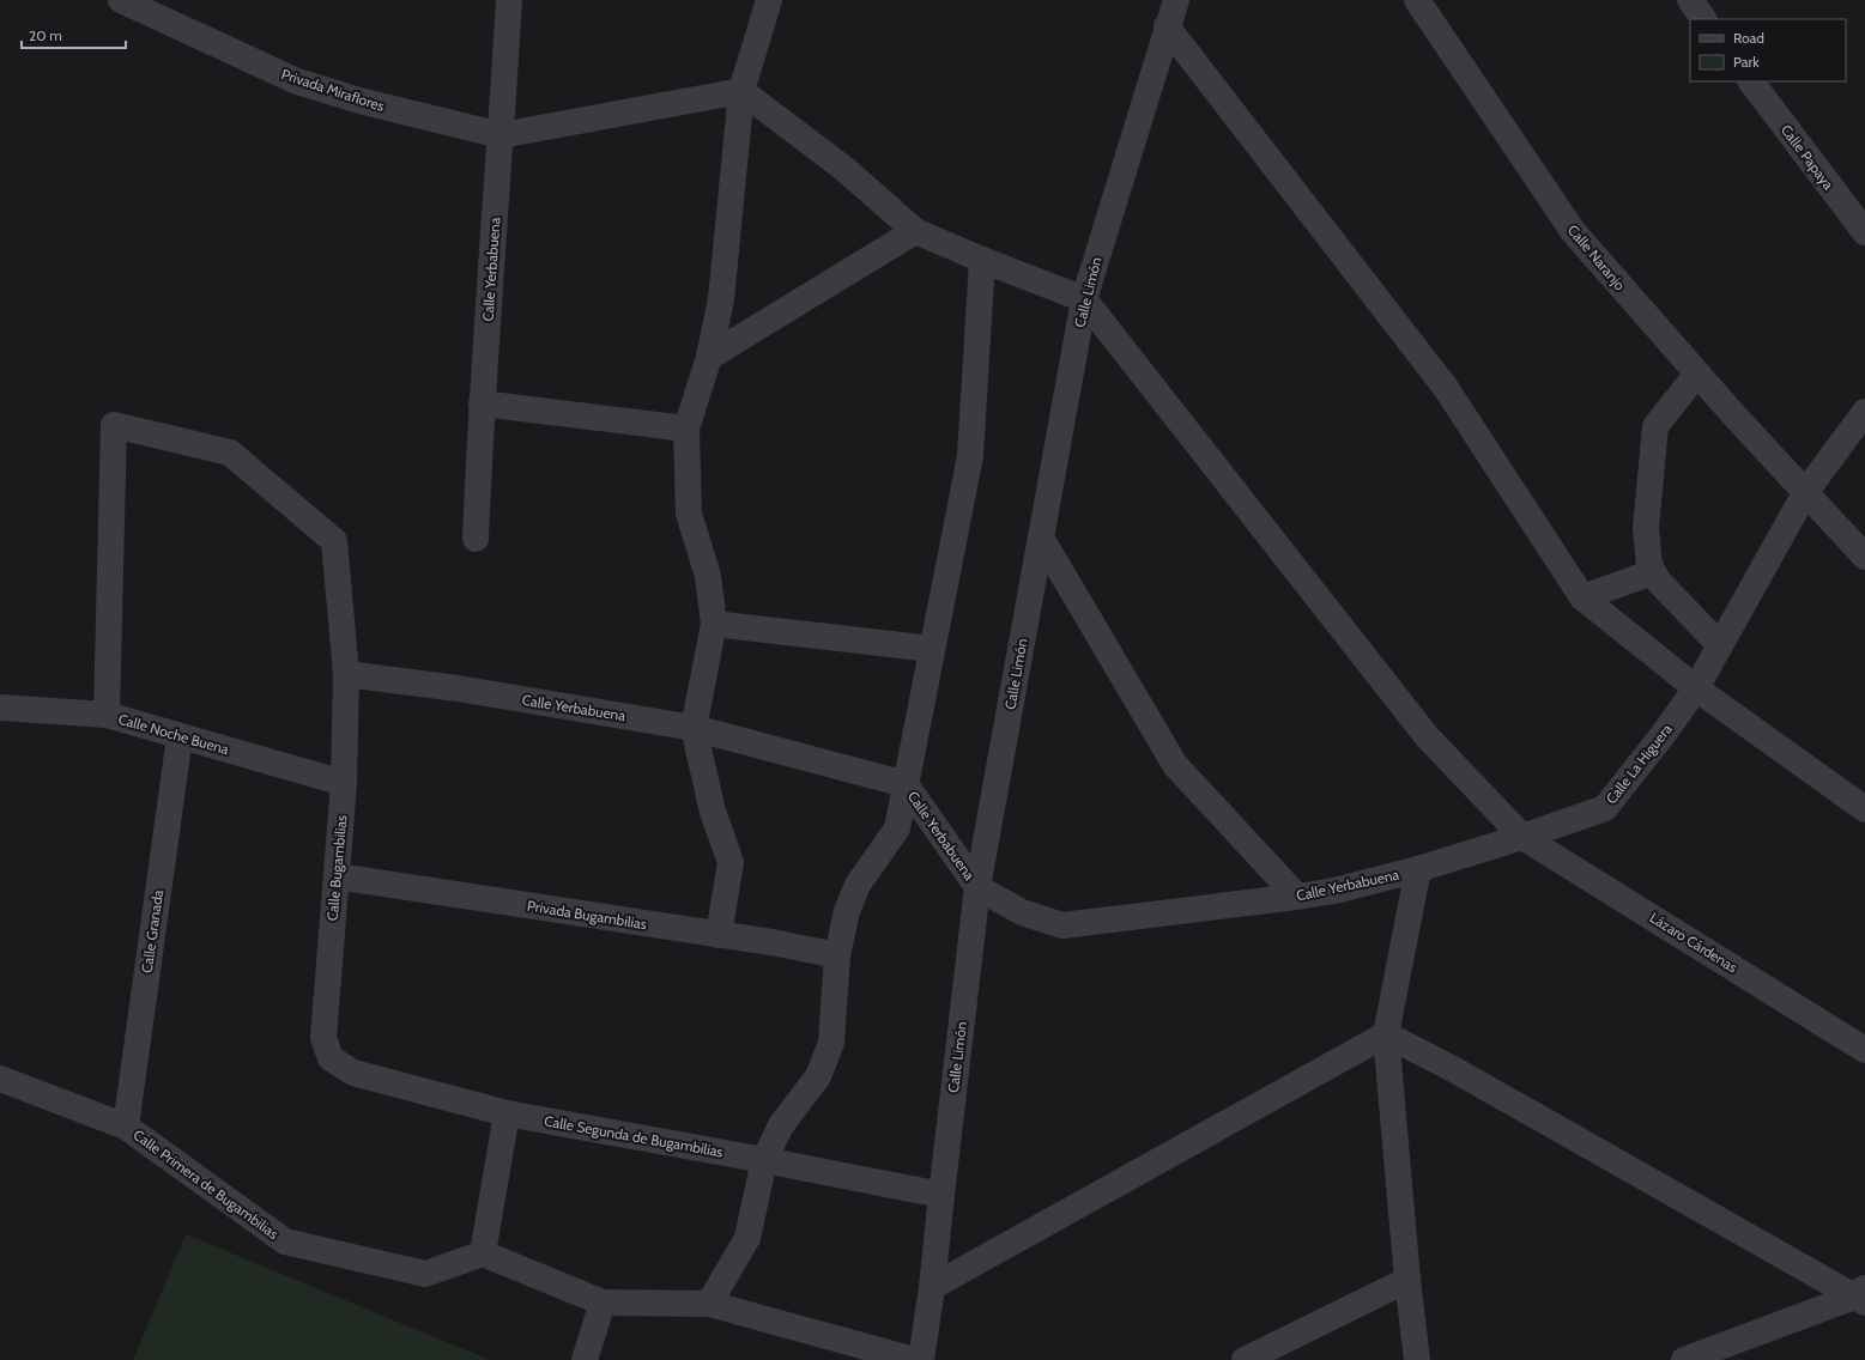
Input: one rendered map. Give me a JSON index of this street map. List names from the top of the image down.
{
  "streets": {
    "street": [
      "Privada Miraflores",
      "Calle Papaya",
      "Calle Naranjo",
      "Calle Yerbabuena",
      "Calle Limón",
      "Calle Noche Buena",
      "Calle La Higuera",
      "Calle Bugambilias",
      "Privada Bugambilias",
      "Calle Granada",
      "Lázaro Cárdenas",
      "Calle Segunda de Bugambilias",
      "Calle Primera de Bugambilias"
    ]
  },
  "crossings": [
    ["Privada Miraflores", "Calle Yerbabuena"],
    ["Calle Naranjo", "Calle La Higuera"],
    ["Calle Yerbabuena", "Calle Limón"],
    ["Calle Yerbabuena", "Calle La Higuera"],
    ["Calle Yerbabuena", "Calle Bugambilias"],
    ["Calle Limón", "Lázaro Cárdenas"],
    ["Calle Limón", "Calle Segunda de Bugambilias"],
    ["Calle Noche Buena", "Calle Bugambilias"],
    ["Calle Noche Buena", "Calle Granada"],
    ["Calle La Higuera", "Lázaro Cárdenas"],
    ["Calle Bugambilias", "Privada Bugambilias"],
    ["Calle Bugambilias", "Calle Segunda de Bugambilias"],
    ["Calle Granada", "Calle Primera de Bugambilias"]
  ],
  "legend": ["Road", "Park"],
  "scale_bar": "20 m"
}
